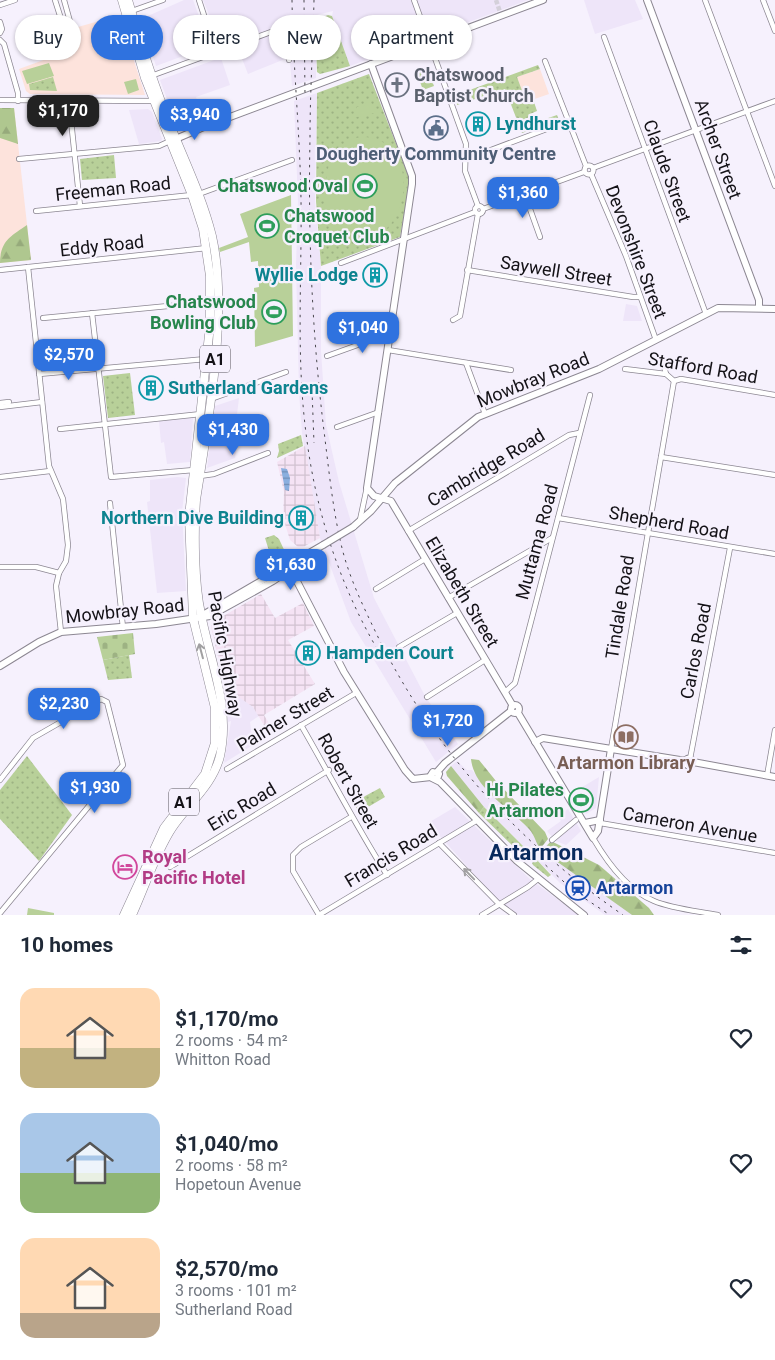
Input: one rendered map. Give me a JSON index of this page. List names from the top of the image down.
{
  "streets": {
    "highway": ["A1", "Pacific Highway"],
    "street": [
      "Archer Street",
      "Claude Street",
      "Freeman Road",
      "Eddy Road",
      "Devonshire Street",
      "Saywell Street",
      "Stafford Road",
      "Mowbray Road",
      "Cambridge Road",
      "Shepherd Road",
      "Muttama Road",
      "Elizabeth Street",
      "Tindale Road",
      "Carlos Road",
      "Palmer Street",
      "Robert Street",
      "Eric Road",
      "Cameron Avenue",
      "Francis Road"
    ]
  },
  "crossings": [
    ["Archer Street", "Mowbray Road"],
    ["Claude Street", "Mowbray Road"],
    ["Freeman Road", "Pacific Highway"],
    ["Eddy Road", "Pacific Highway"],
    ["Devonshire Street", "Saywell Street"],
    ["Devonshire Street", "Mowbray Road"],
    ["Stafford Road", "Tindale Road"],
    ["Mowbray Road", "Elizabeth Street"],
    ["Mowbray Road", "Pacific Highway"],
    ["Cambridge Road", "Muttama Road"],
    ["Cambridge Road", "Elizabeth Street"],
    ["Shepherd Road", "Muttama Road"],
    ["Shepherd Road", "Tindale Road"],
    ["Shepherd Road", "Carlos Road"],
    ["Muttama Road", "Elizabeth Street"],
    ["Elizabeth Street", "Tindale Road"],
    ["Tindale Road", "Cameron Avenue"],
    ["Palmer Street", "Robert Street"],
    ["Robert Street", "Eric Road"],
    ["Robert Street", "Francis Road"]
  ],
  "districts": ["Artarmon"],
  "places": {
    "church": ["Chatswood Baptist Church"],
    "building": [
      "Lyndhurst",
      "Wyllie Lodge",
      "Sutherland Gardens",
      "Northern Dive Building",
      "Hampden Court"
    ],
    "public building": ["Dougherty Community Centre"],
    "sports": [
      "Chatswood Oval",
      "Chatswood Croquet Club",
      "Chatswood Bowling Club",
      "Hi Pilates Artarmon"
    ],
    "library": ["Artarmon Library"],
    "hotel": ["Royal Pacific Hotel"],
    "station": ["Artarmon"]
  },
  "page": {
    "chip": [
      "Buy",
      "Rent",
      "Filters",
      "New",
      "Apartment"
    ],
    "price": [
      "$1,170",
      "$3,940",
      "$1,360",
      "$1,040",
      "$2,570",
      "$1,430",
      "$1,630",
      "$2,230",
      "$1,720",
      "$1,930"
    ],
    "heading": "10 homes",
    "list": [
      {
        "name": "$1,170/mo",
        "note": "2 rooms · 54 m² · Whitton Road"
      },
      {
        "name": "$1,040/mo",
        "note": "2 rooms · 58 m² · Hopetoun Avenue"
      },
      {
        "name": "$2,570/mo",
        "note": "3 rooms · 101 m² · Sutherland Road"
      }
    ]
  }
}
